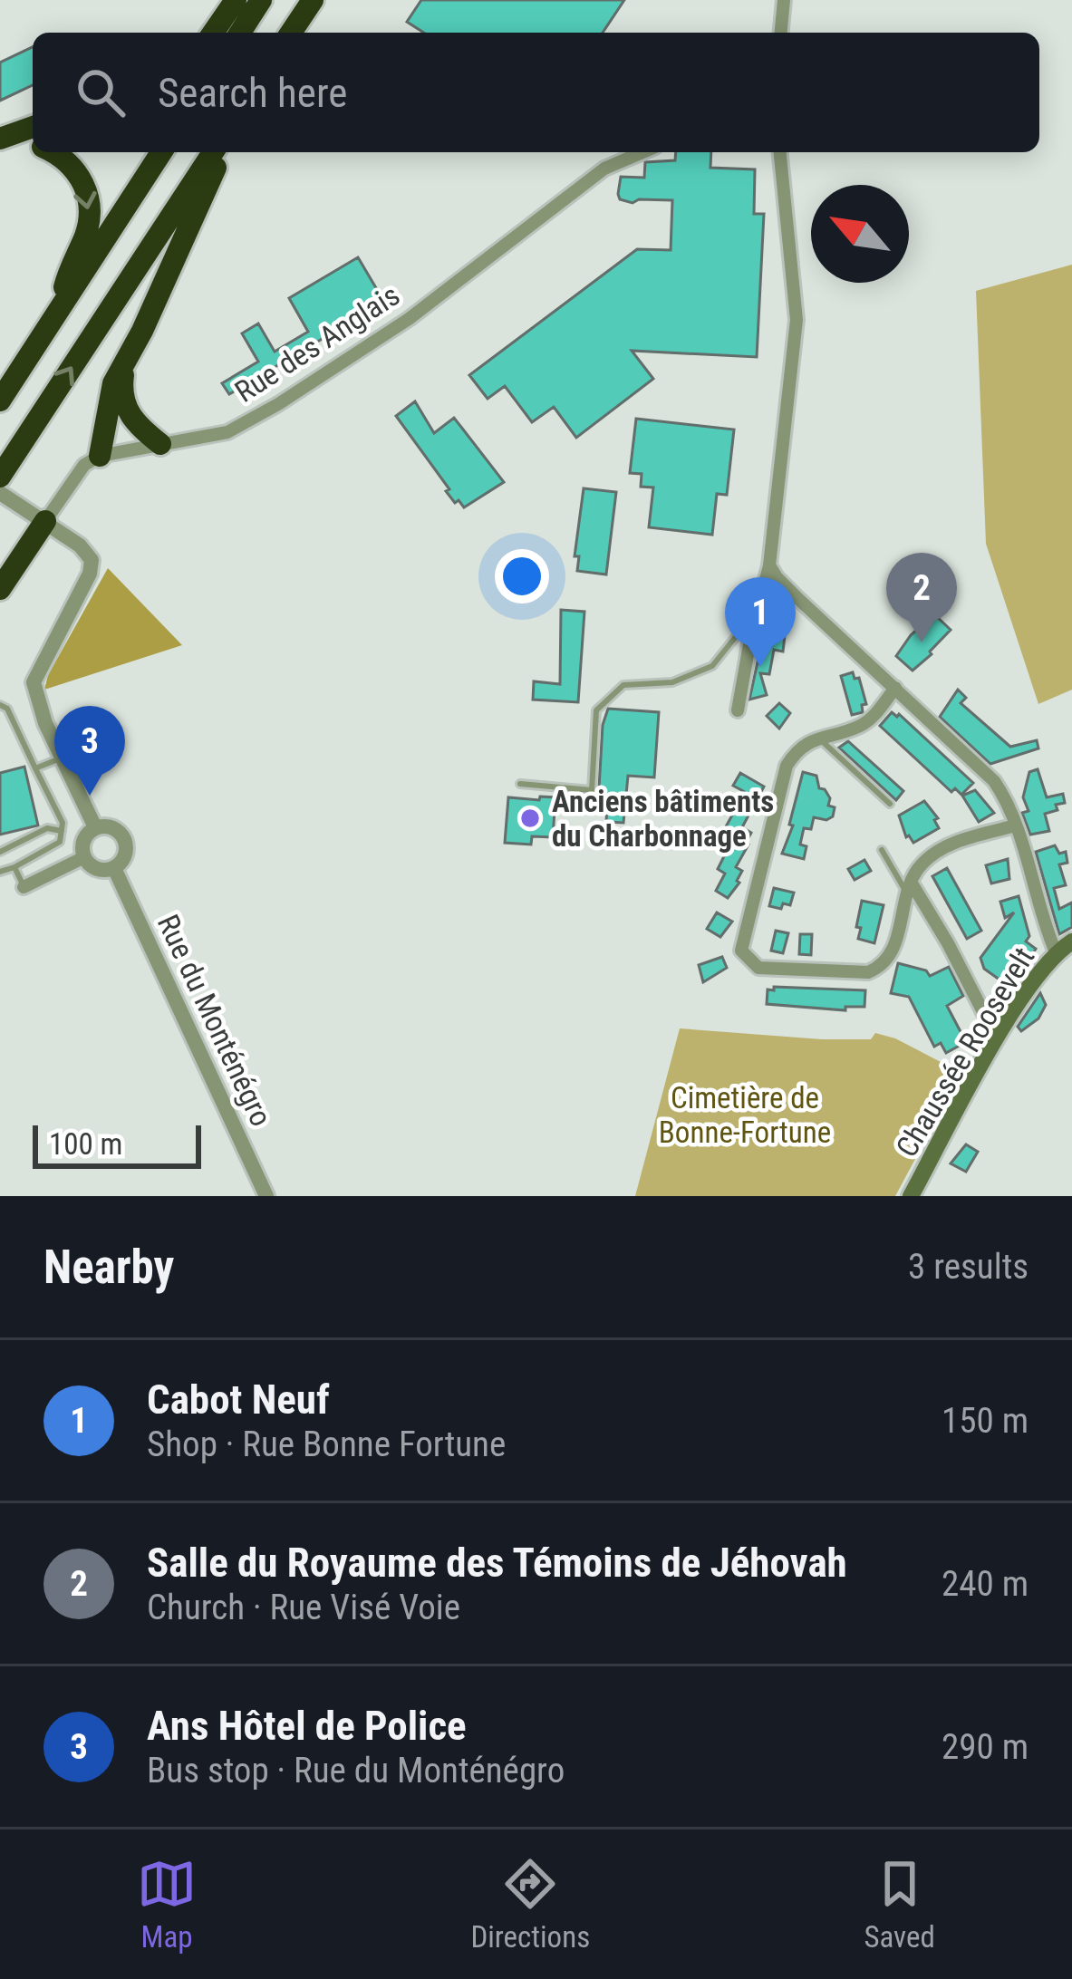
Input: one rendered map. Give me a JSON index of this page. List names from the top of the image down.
{
  "streets": {
    "main road": ["Chaussée Roosevelt"],
    "street": ["Rue des Anglais", "Rue du Monténégro"]
  },
  "parks": ["Cimetière de Bonne-Fortune"],
  "places": ["Anciens bâtiments du Charbonnage"],
  "scale_bar": "100 m",
  "north": "top left",
  "page": {
    "search": "Search here",
    "pins": ["2", "1", "3"],
    "scale": "100 m",
    "heading": ["Nearby", "3 results"],
    "list": [
      {
        "mark": "1",
        "name": "Cabot Neuf",
        "note": "Shop · Rue Bonne Fortune",
        "value": "150 m"
      },
      {
        "mark": "2",
        "name": "Salle du Royaume des Témoins de Jéhovah",
        "note": "Church · Rue Visé Voie",
        "value": "240 m"
      },
      {
        "mark": "3",
        "name": "Ans Hôtel de Police",
        "note": "Bus stop · Rue du Monténégro",
        "value": "290 m"
      }
    ],
    "nav": ["Map", "Directions", "Saved"]
  }
}
